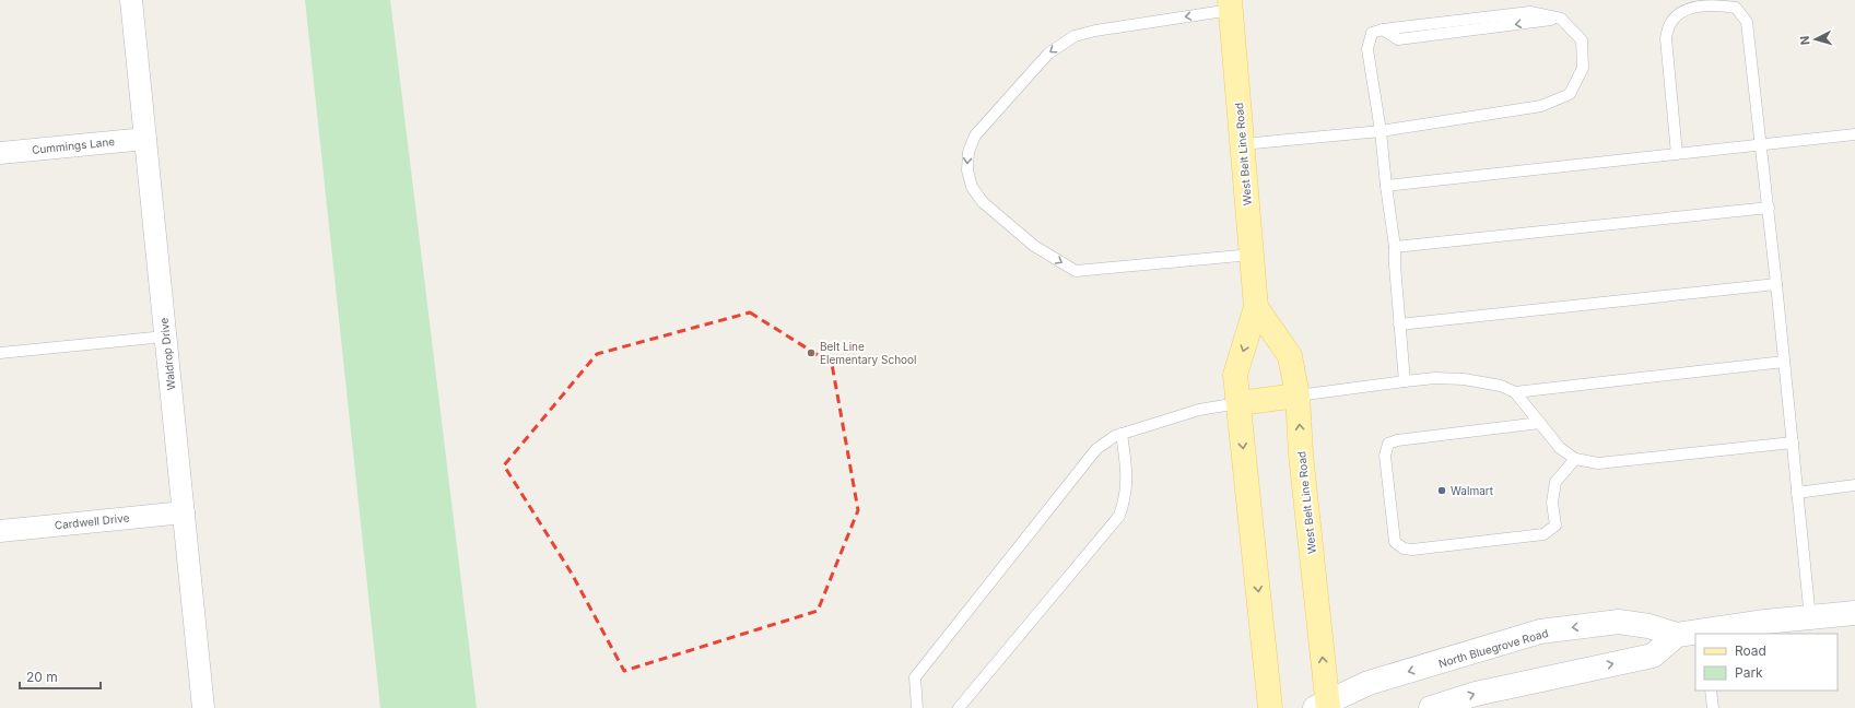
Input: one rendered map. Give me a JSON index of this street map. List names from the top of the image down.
{
  "streets": {
    "main road": ["West Belt Line Road"],
    "street": [
      "Cummings Lane",
      "Waldrop Drive",
      "Cardwell Drive",
      "North Bluegrove Road"
    ]
  },
  "crossings": [
    ["Cummings Lane", "Waldrop Drive"],
    ["West Belt Line Road", "North Bluegrove Road"],
    ["Waldrop Drive", "Cardwell Drive"]
  ],
  "places": ["Belt Line Elementary School", "Walmart"],
  "legend": ["Road", "Park"],
  "scale_bar": "20 m",
  "north": "left"
}
